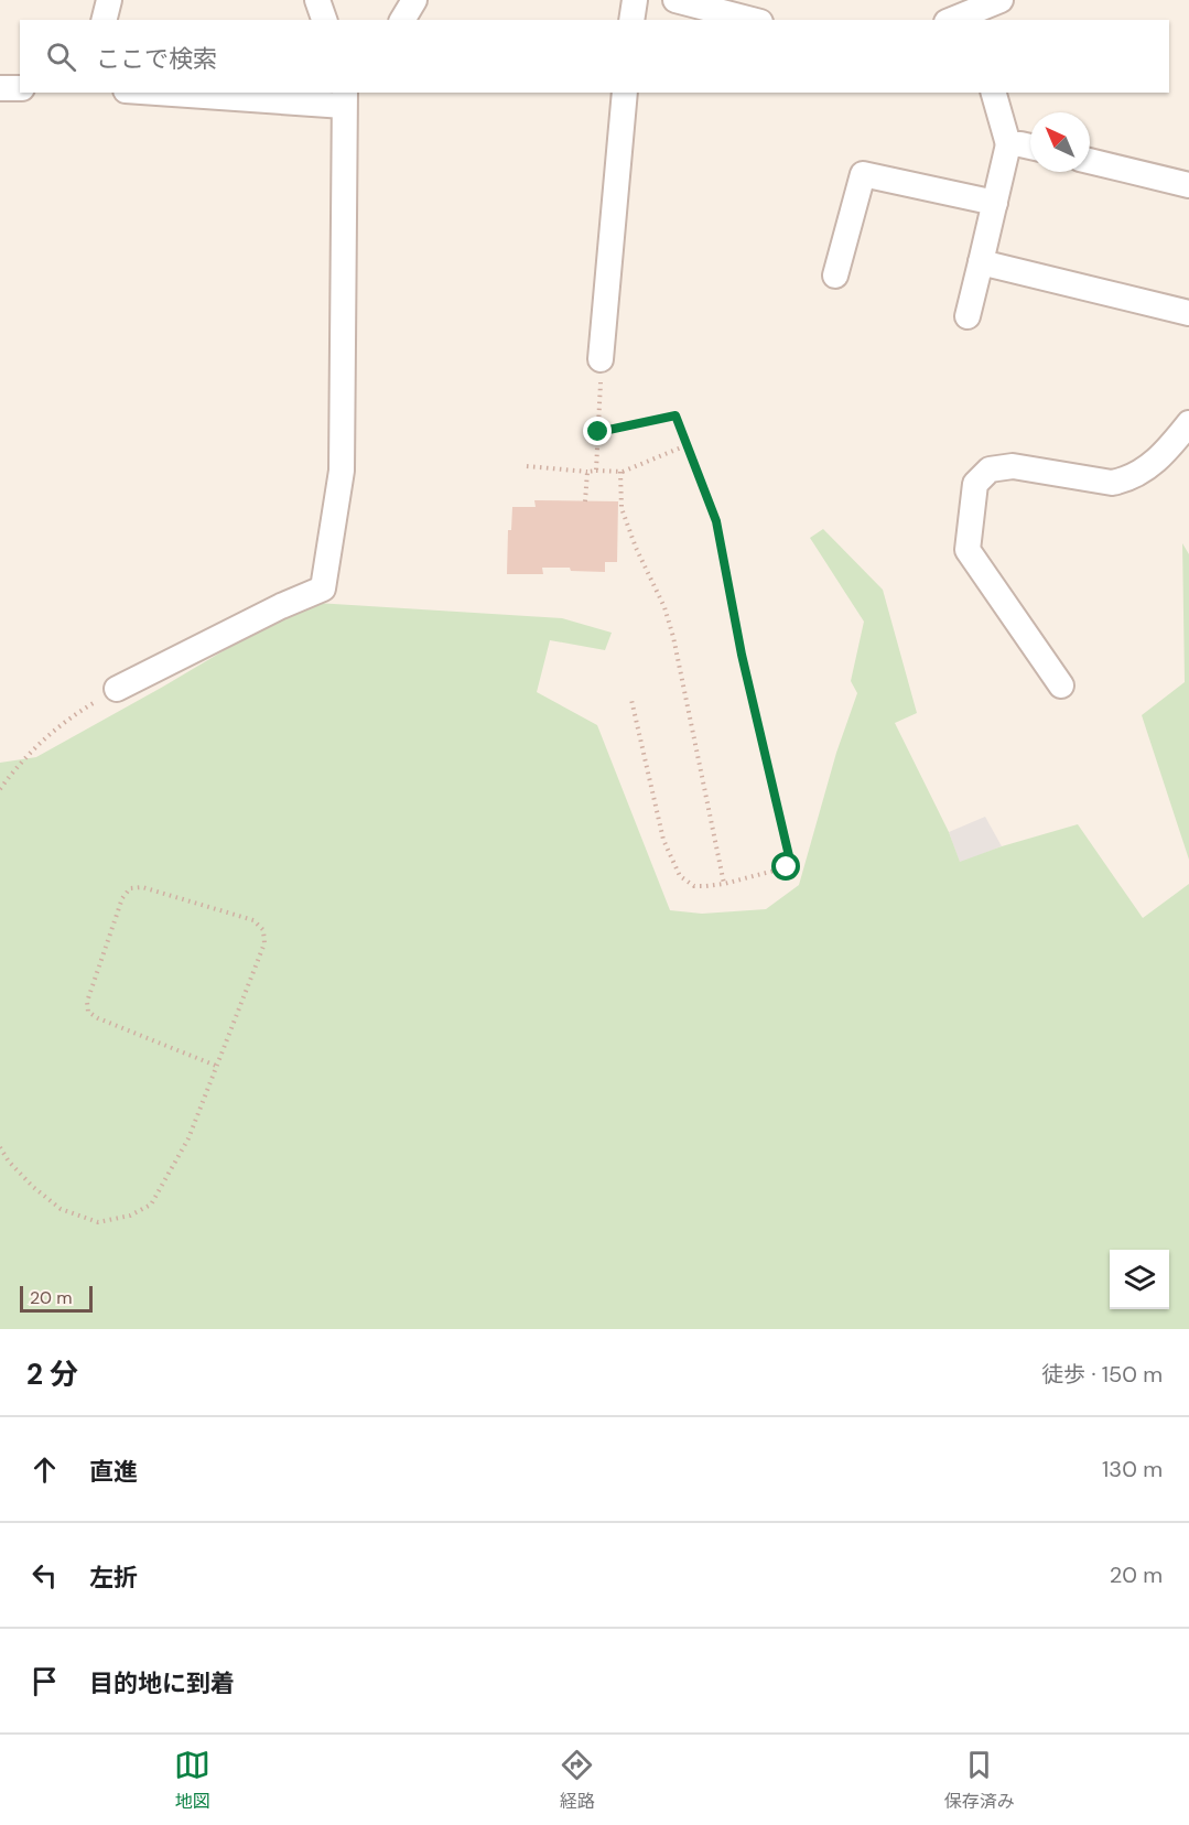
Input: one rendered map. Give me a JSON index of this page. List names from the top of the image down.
{
  "scale_bar": "20 m",
  "north": "top left",
  "page": {
    "search": "ここで検索",
    "scale": "20 m",
    "heading": ["2 分", "徒歩 · 150 m"],
    "list": [
      ["直進", "130 m"],
      ["左折", "20 m"],
      "目的地に到着"
    ],
    "nav": ["地図", "経路", "保存済み"]
  }
}
